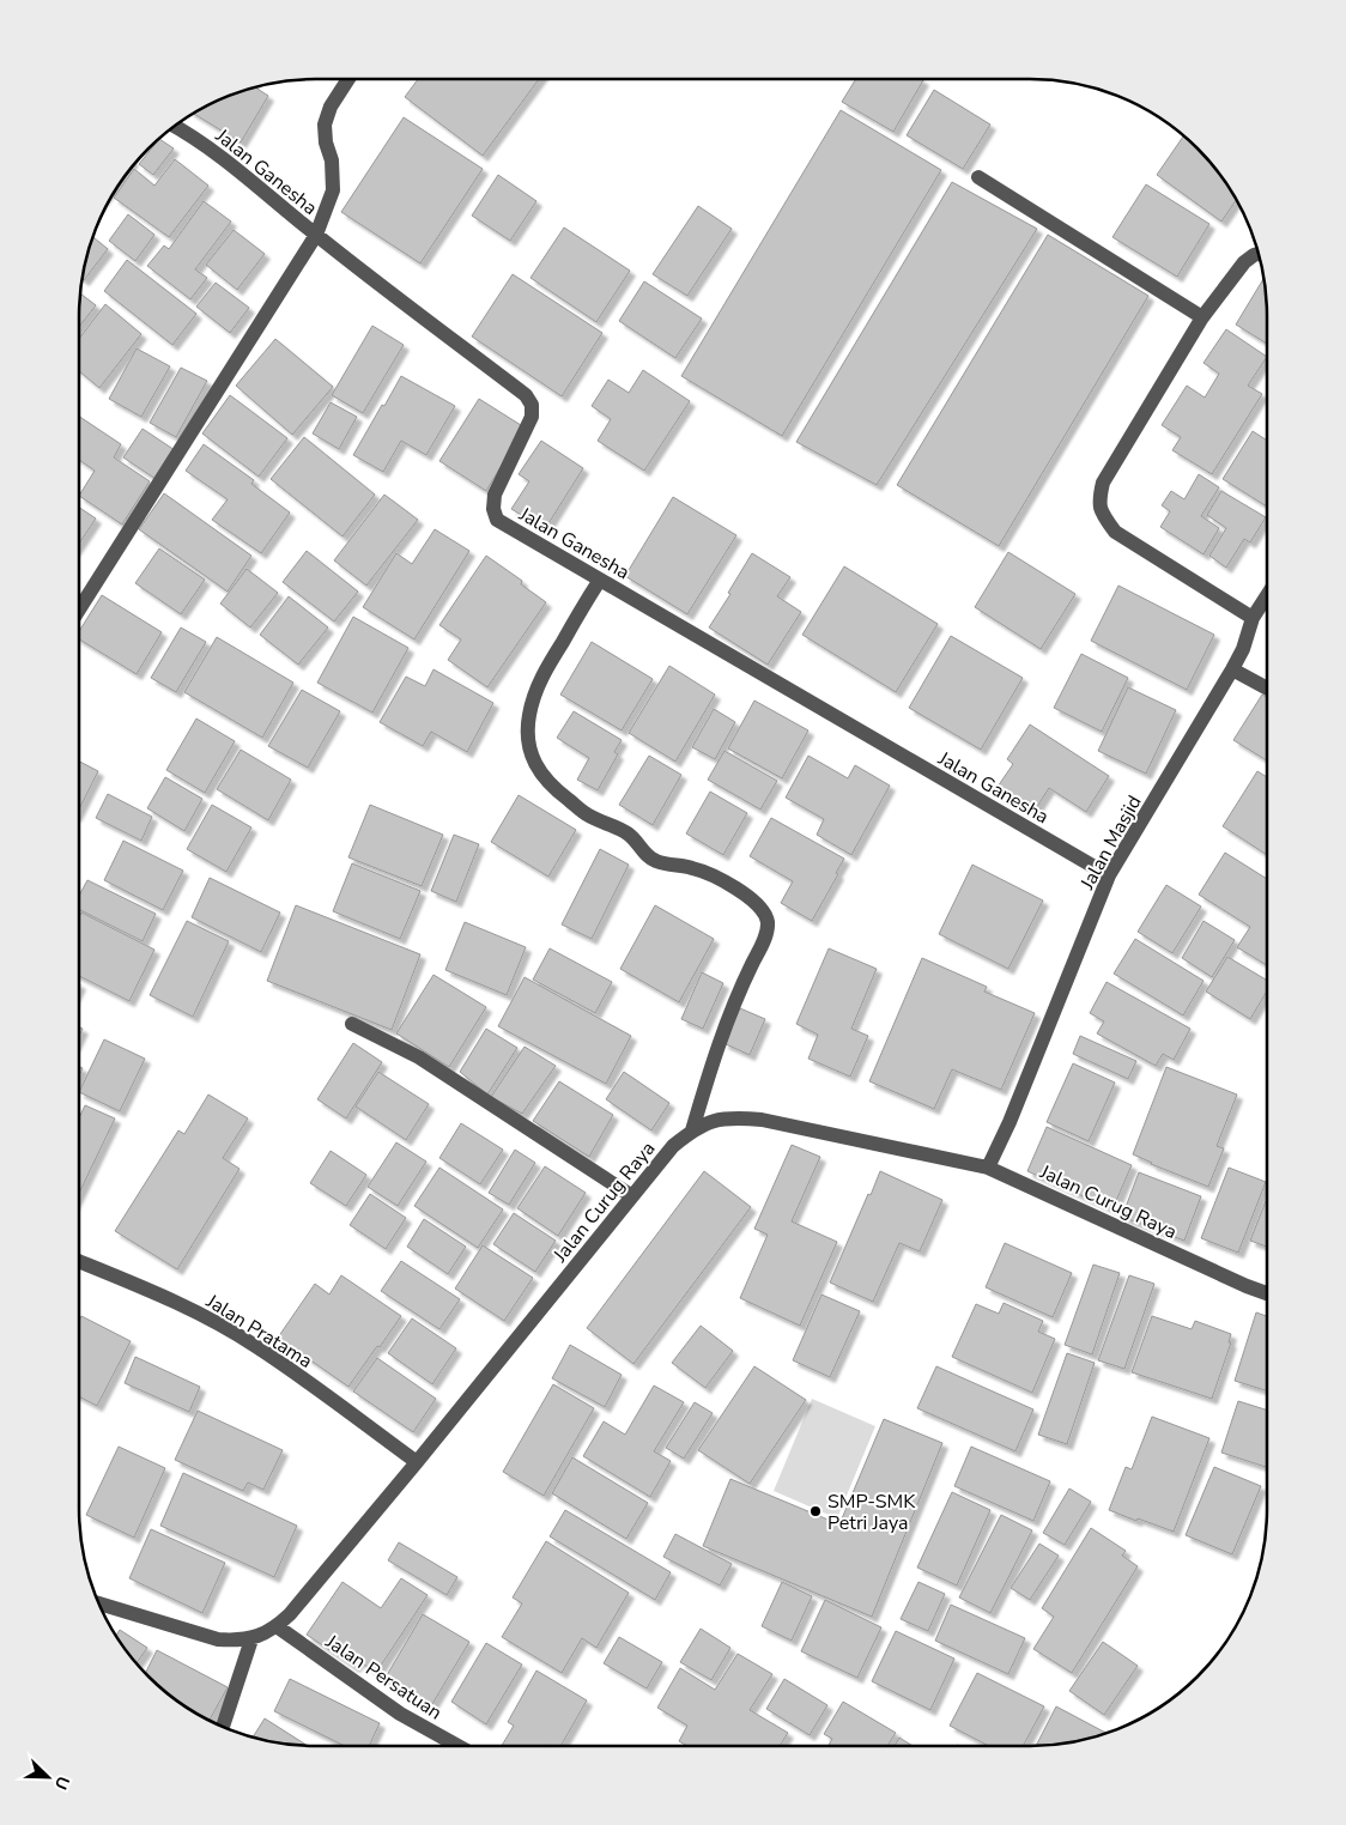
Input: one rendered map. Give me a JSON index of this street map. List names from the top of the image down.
{
  "streets": {
    "street": [
      "Jalan Ganesha",
      "Jalan Masjid",
      "Jalan Curug Raya",
      "Jalan Pratama",
      "Jalan Persatuan"
    ]
  },
  "crossings": [
    ["Jalan Ganesha", "Jalan Masjid"],
    ["Jalan Masjid", "Jalan Curug Raya"],
    ["Jalan Curug Raya", "Jalan Pratama"],
    ["Jalan Curug Raya", "Jalan Persatuan"]
  ],
  "places": ["SMP-SMK Petri Jaya"],
  "north": "bottom right"
}
